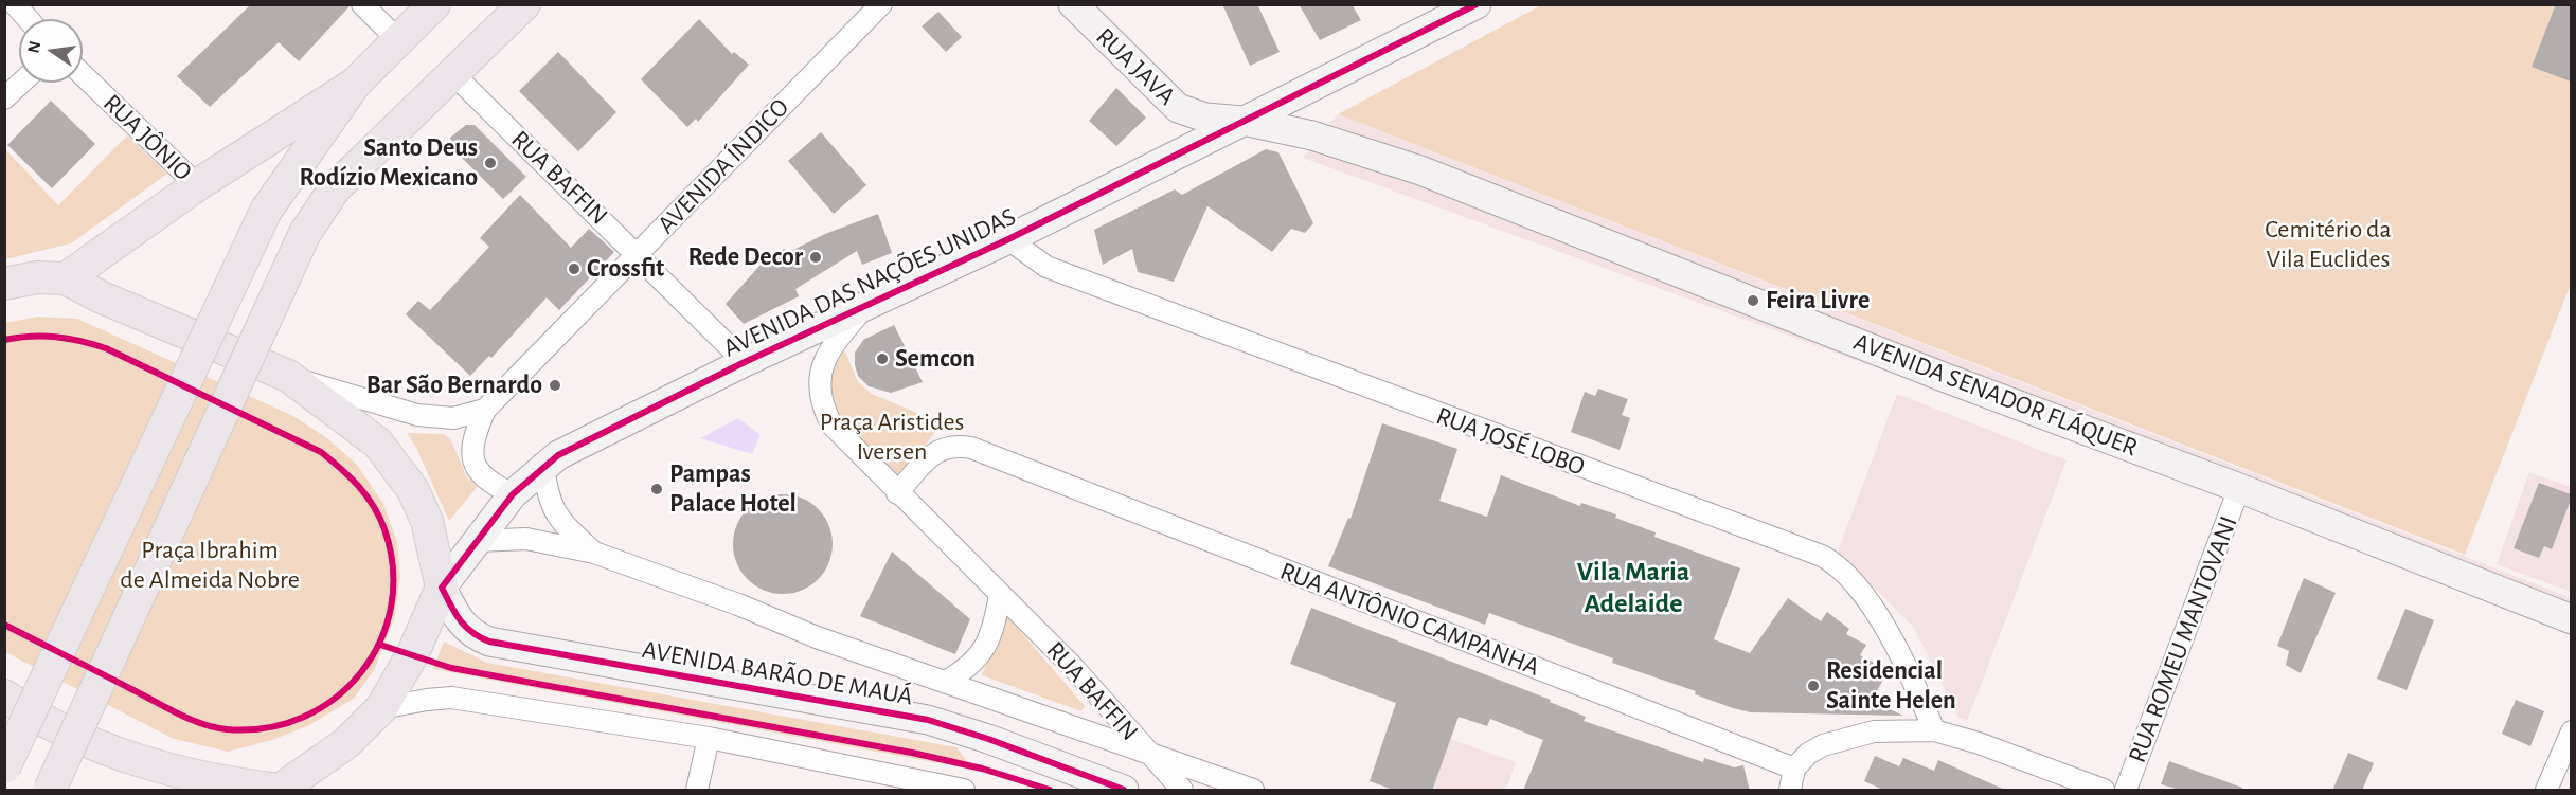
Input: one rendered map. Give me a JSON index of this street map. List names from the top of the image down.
{
  "streets": {
    "main road": ["AVENIDA DAS NAÇÕES UNIDAS"],
    "street": [
      "RUA JAVA",
      "RUA JÔNIO",
      "AVENIDA ÍNDICO",
      "RUA BAFFIN",
      "AVENIDA SENADOR FLÁQUER",
      "RUA JOSÉ LOBO",
      "RUA ANTÔNIO CAMPANHA",
      "RUA ROMEU MANTOVANI",
      "AVENIDA BARÃO DE MAUÁ"
    ]
  },
  "crossings": [
    ["RUA JAVA", "AVENIDA DAS NAÇÕES UNIDAS"],
    ["RUA JAVA", "AVENIDA SENADOR FLÁQUER"],
    ["AVENIDA ÍNDICO", "RUA BAFFIN"],
    ["AVENIDA ÍNDICO", "AVENIDA DAS NAÇÕES UNIDAS"],
    ["RUA BAFFIN", "AVENIDA DAS NAÇÕES UNIDAS"],
    ["RUA BAFFIN", "RUA ANTÔNIO CAMPANHA"],
    ["RUA BAFFIN", "AVENIDA BARÃO DE MAUÁ"],
    ["AVENIDA DAS NAÇÕES UNIDAS", "RUA JOSÉ LOBO"],
    ["AVENIDA DAS NAÇÕES UNIDAS", "AVENIDA BARÃO DE MAUÁ"],
    ["AVENIDA SENADOR FLÁQUER", "RUA ROMEU MANTOVANI"]
  ],
  "districts": ["Vila Maria Adelaide"],
  "parks": ["Cemitério da Vila Euclides", "Praça Aristides Iversen", "Praça Ibrahim de Almeida Nobre"],
  "places": [
    "Santo Deus Rodízio Mexicano",
    "Rede Decor",
    "Crossfit",
    "Feira Livre",
    "Semcon",
    "Bar São Bernardo",
    "Pampas Palace Hotel",
    "Residencial Sainte Helen"
  ],
  "north": "left"
}
